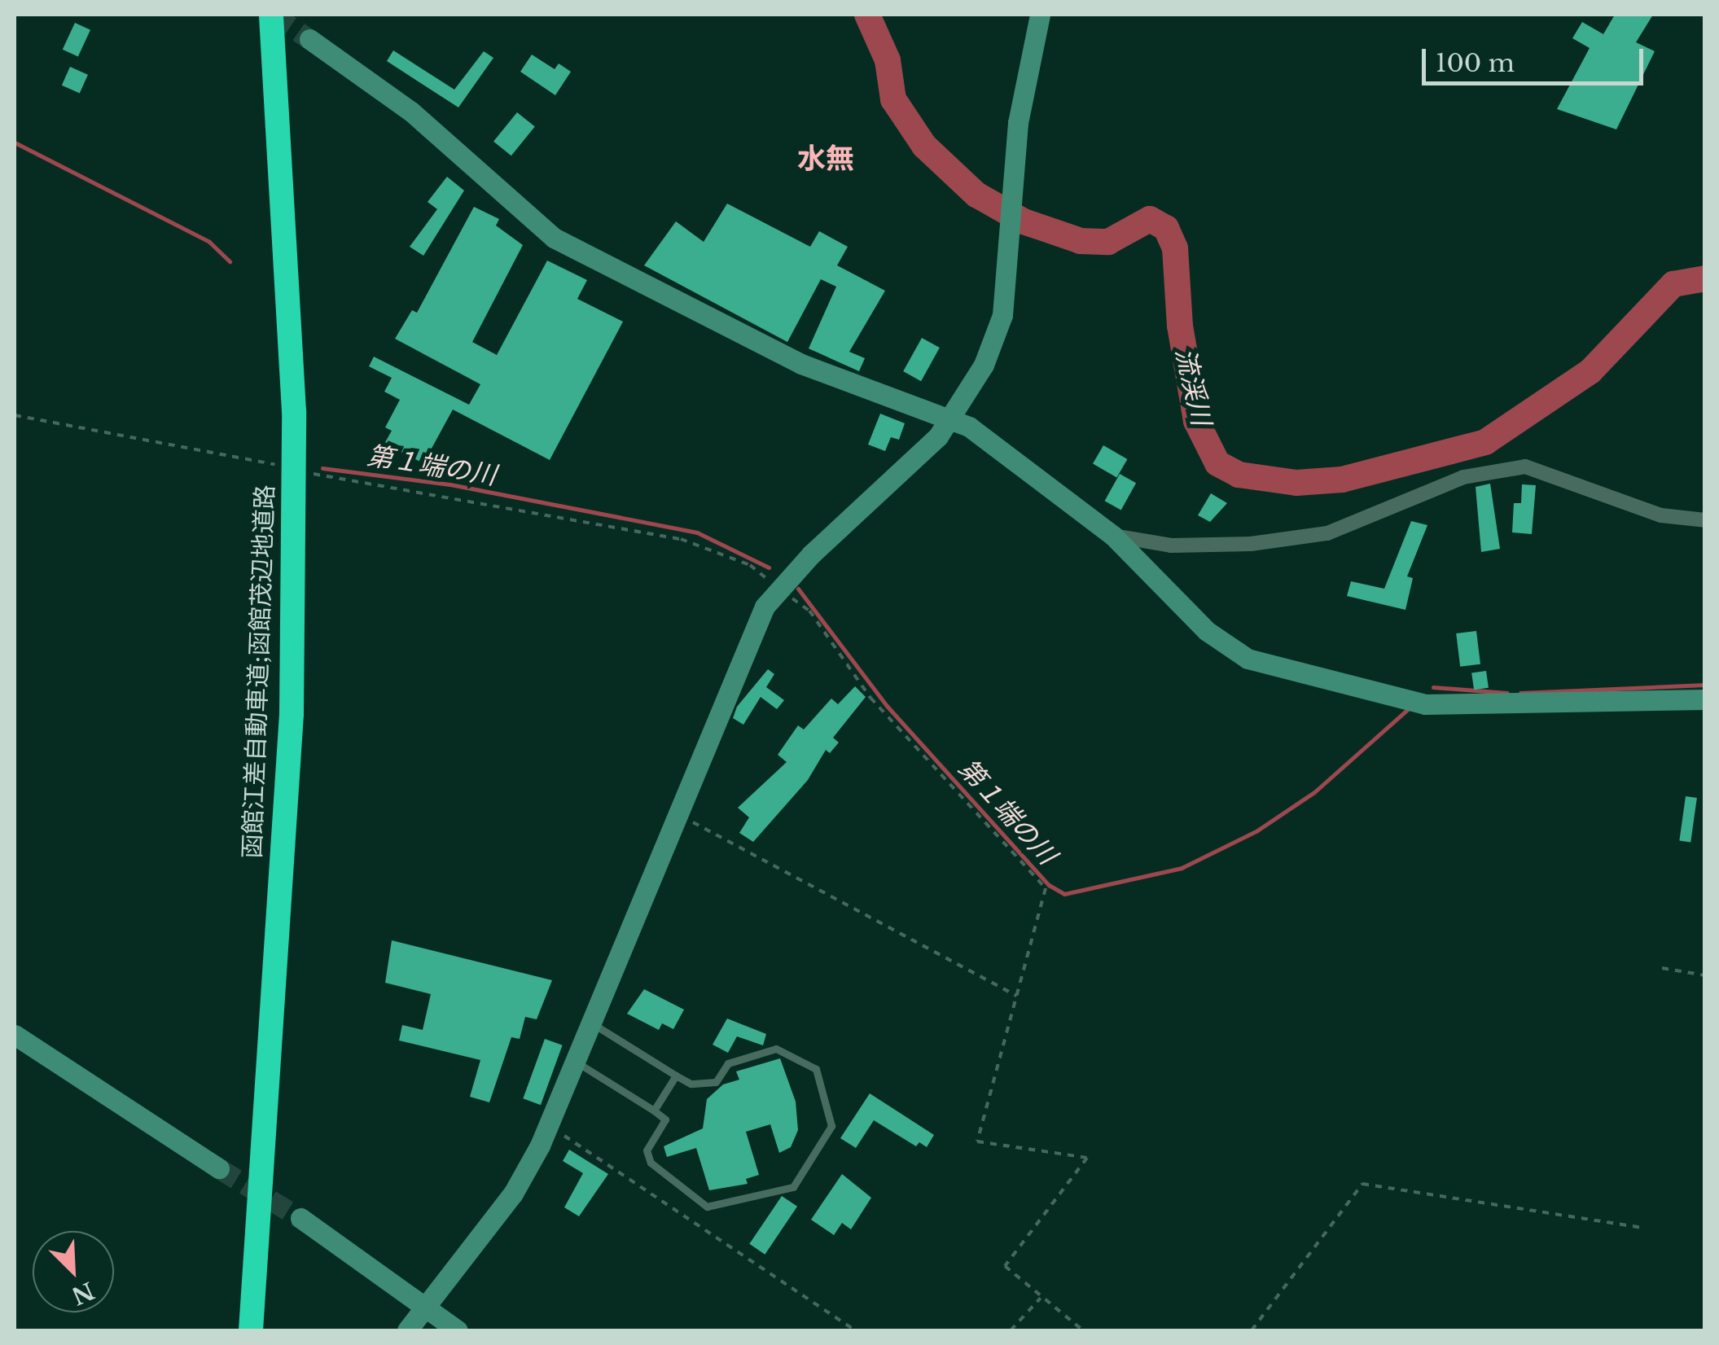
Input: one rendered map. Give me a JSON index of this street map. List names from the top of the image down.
{
  "streets": {
    "highway": ["函館江差自動車道;函館茂辺地道路"]
  },
  "districts": ["水無"],
  "water": ["流渓川", "第１端の川"],
  "scale_bar": "100 m",
  "north": "bottom right"
}
